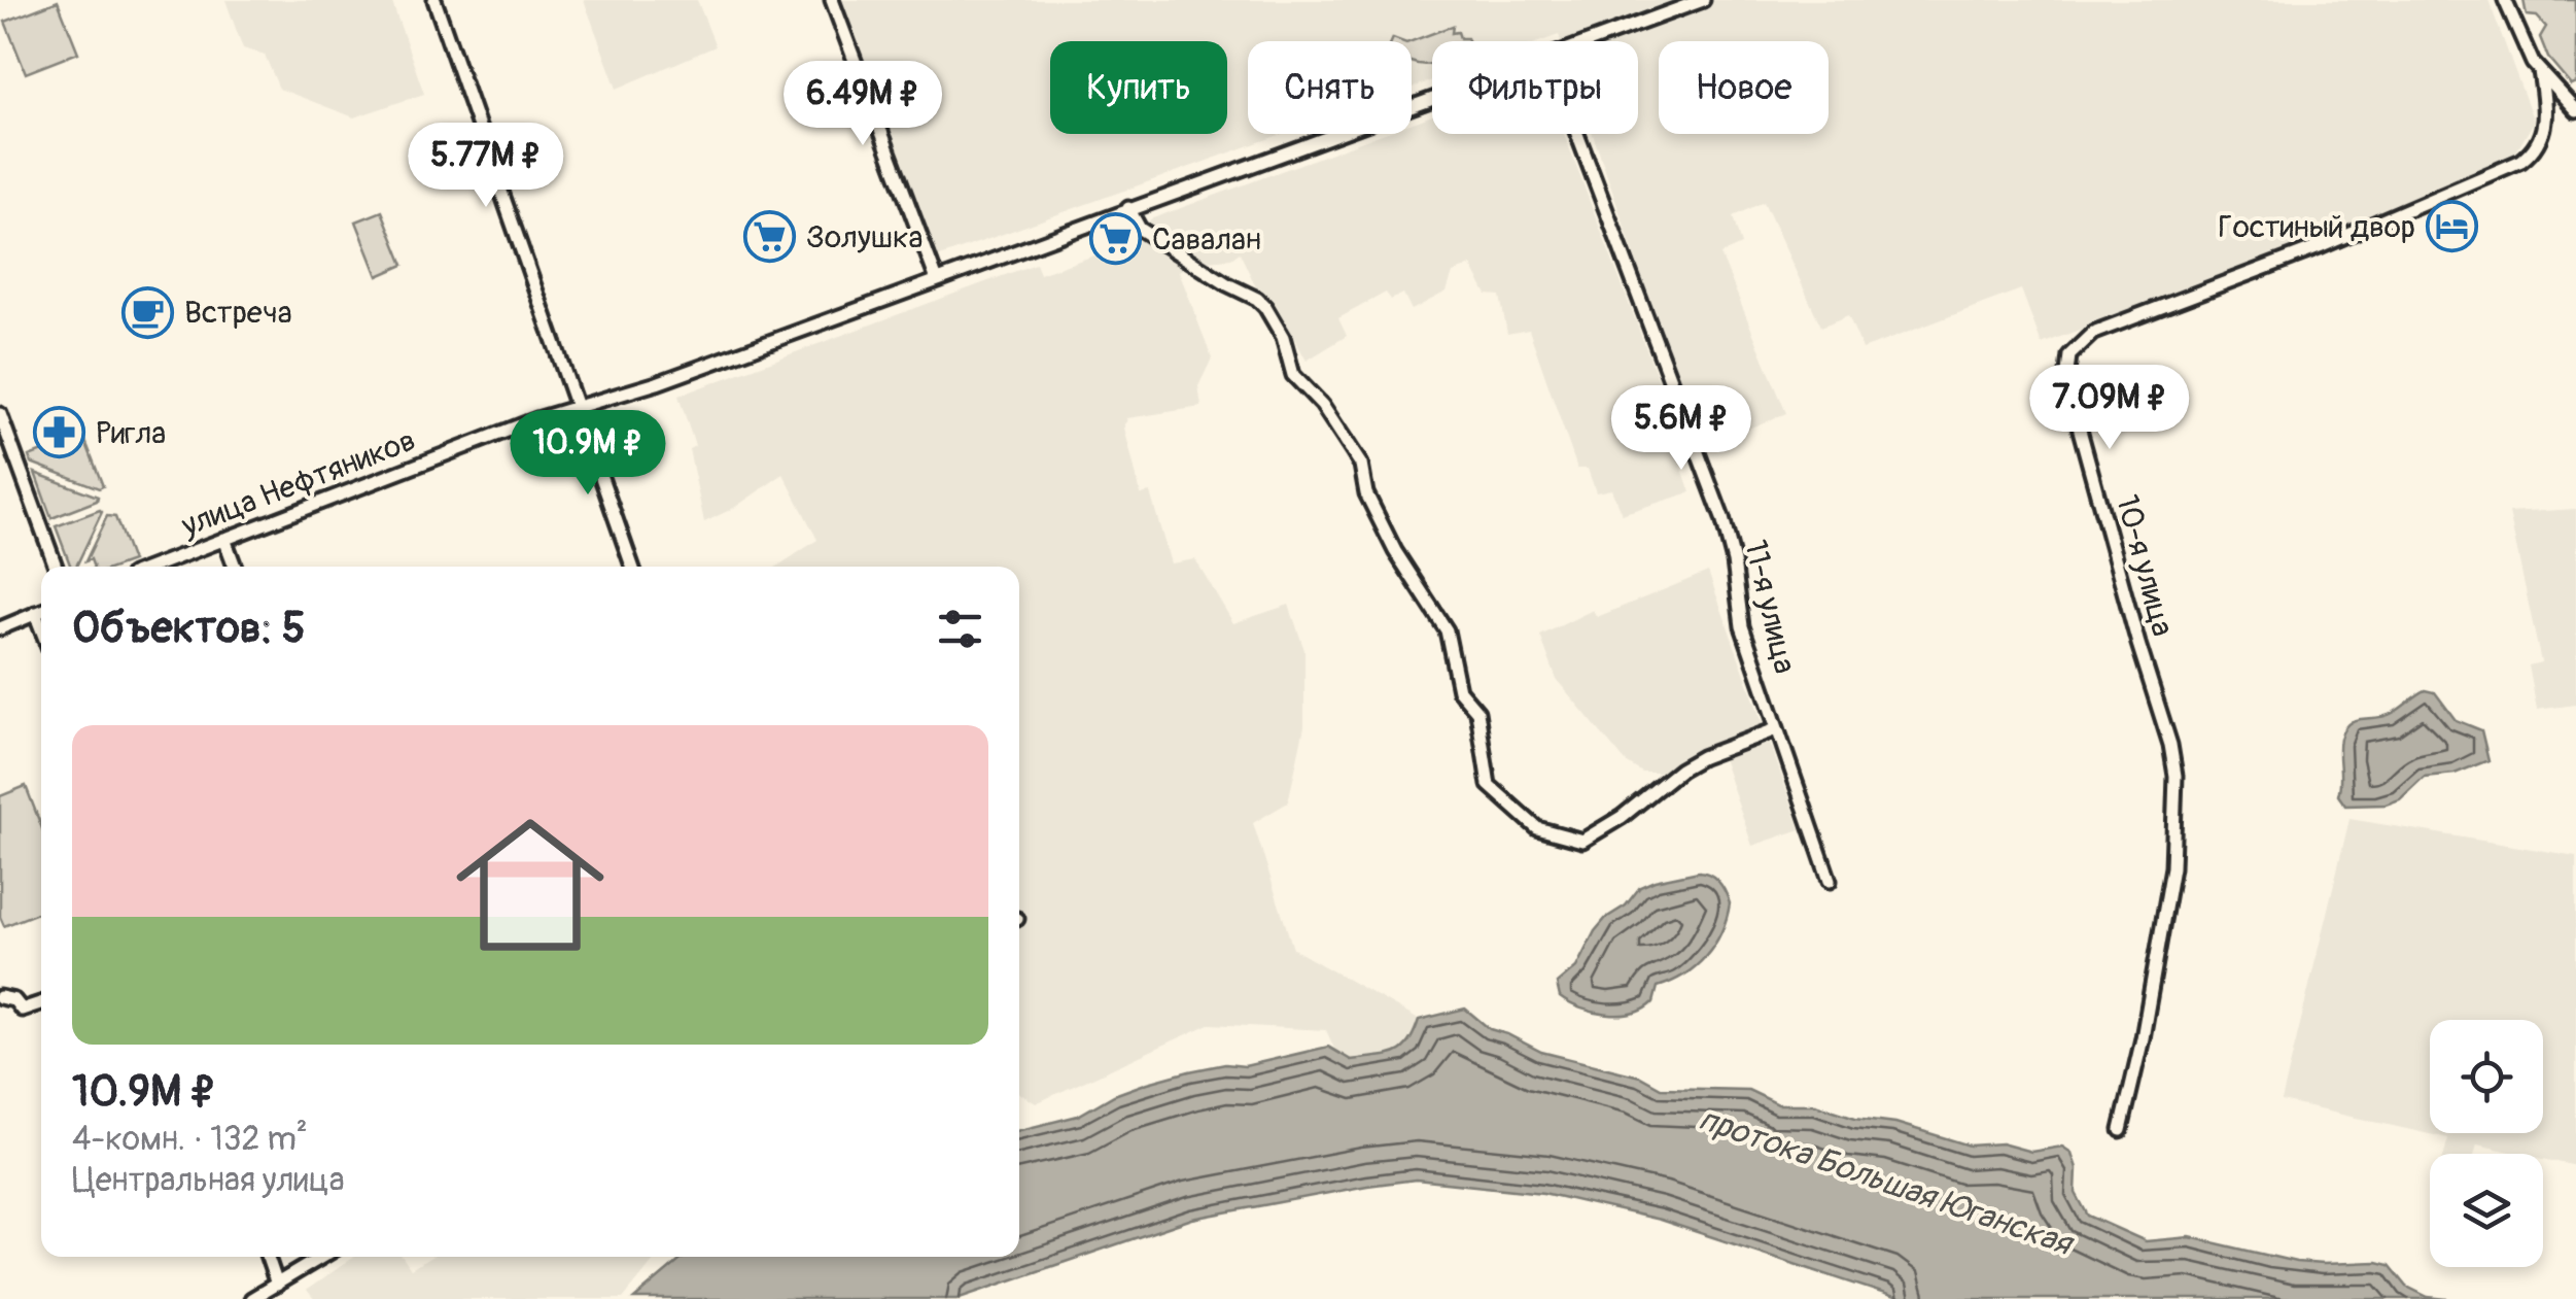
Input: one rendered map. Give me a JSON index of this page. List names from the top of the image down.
{
  "streets": {
    "street": ["улица Нефтяников", "10-я улица", "11-я улица"]
  },
  "water": ["протока Большая Юганская"],
  "places": {
    "hotel": ["Гостиный двор"],
    "supermarket": ["Золушка", "Савалан"],
    "cafe": ["Встреча"],
    "pharmacy": ["Ригла"]
  },
  "page": {
    "chip": [
      "Купить",
      "Снять",
      "Фильтры",
      "Новое"
    ],
    "price": [
      "6.49M ₽",
      "5.77M ₽",
      "7.09M ₽",
      "5.6M ₽",
      "10.9M ₽"
    ],
    "heading": "Объектов: 5",
    "list": [
      {
        "name": "10.9M ₽",
        "note": "4-комн. · 132 m² · Центральная улица"
      }
    ]
  }
}
